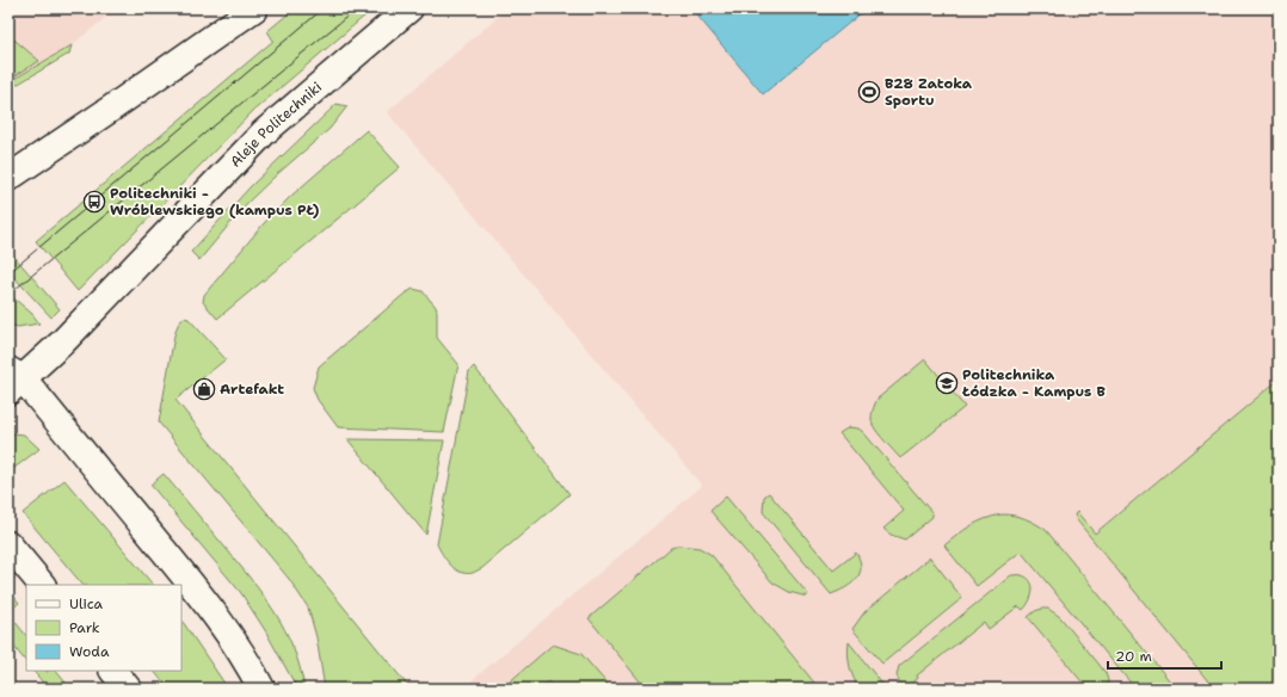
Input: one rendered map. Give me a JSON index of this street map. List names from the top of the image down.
{
  "streets": {
    "main road": ["Aleje Politechniki"]
  },
  "places": {
    "sports": ["B28 Zatoka Sportu"],
    "bus stop": ["Politechniki - Wróblewskiego (kampus PŁ)"],
    "school or university": ["Politechnika Łódzka - Kampus B"],
    "shop": ["Artefakt"]
  },
  "legend": ["Ulica", "Park", "Woda"],
  "scale_bar": "20 m"
}
